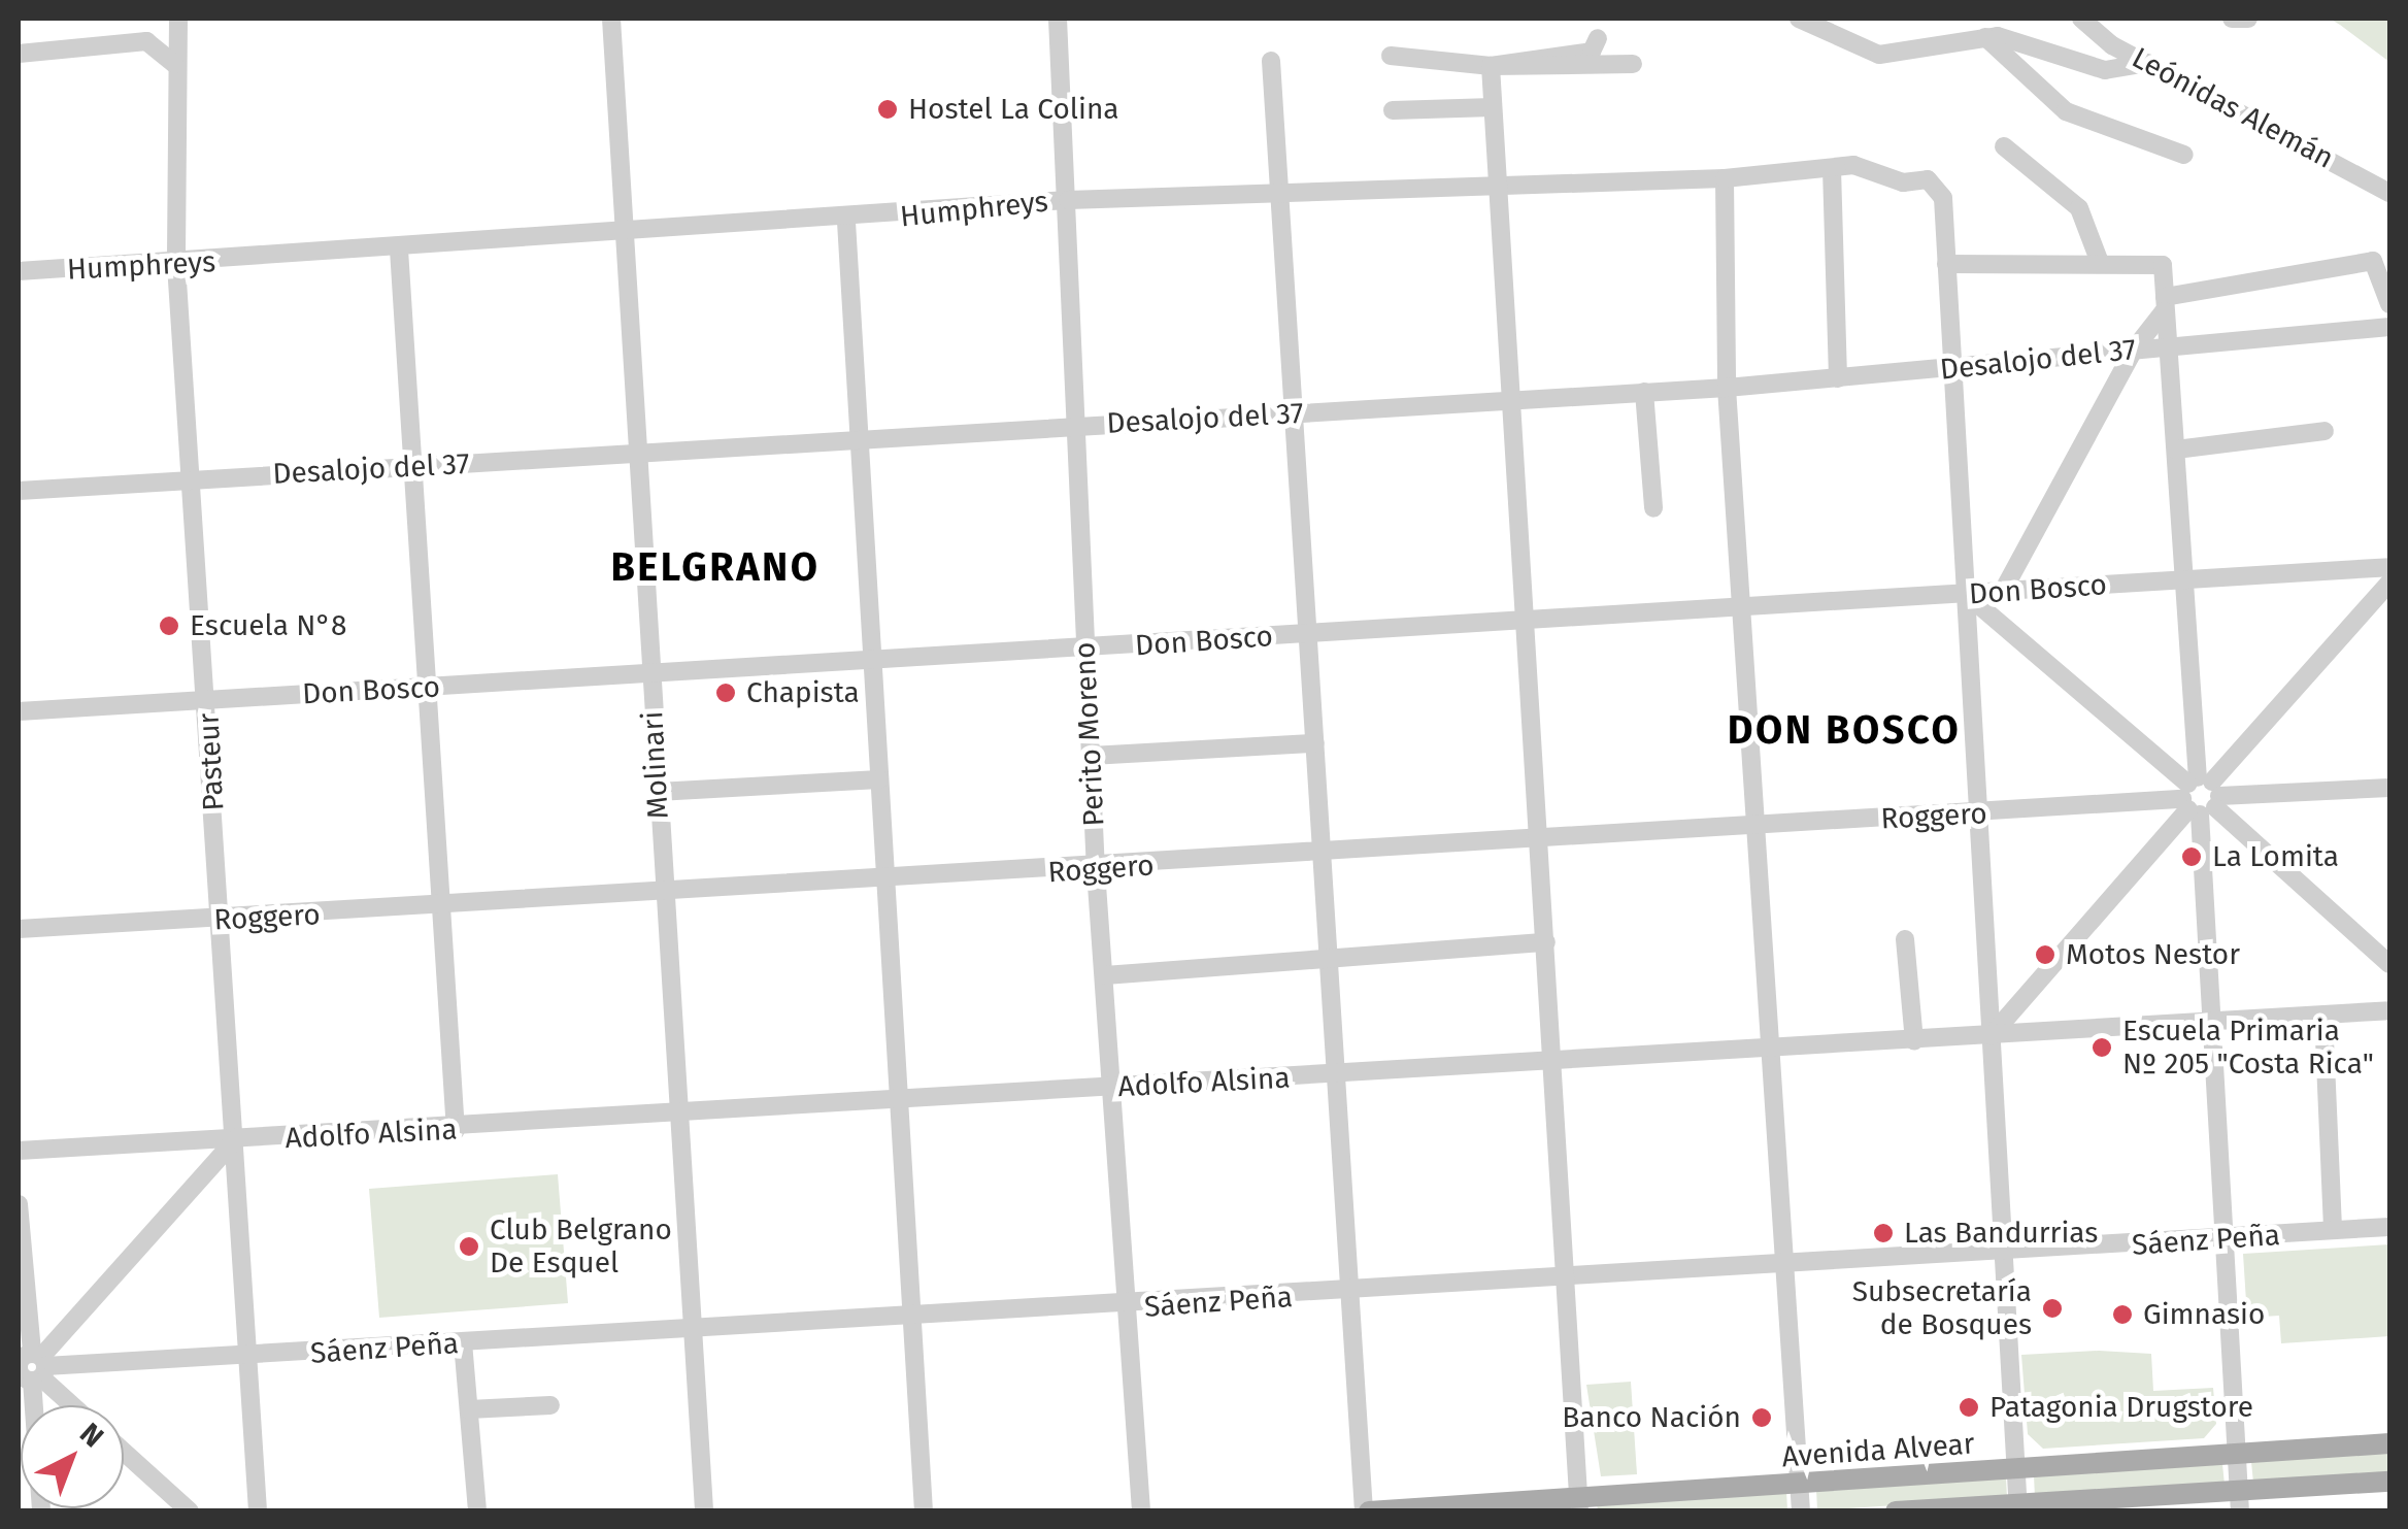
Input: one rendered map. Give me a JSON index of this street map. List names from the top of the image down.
{
  "streets": {
    "main road": ["Avenida Alvear"],
    "street": [
      "Leónidas Alemán",
      "Humphreys",
      "Desalojo del 37",
      "Don Bosco",
      "Perito Moreno",
      "Pasteur",
      "Molinari",
      "Roggero",
      "Adolfo Alsina",
      "Sáenz Peña"
    ]
  },
  "crossings": [
    ["Humphreys", "Perito Moreno"],
    ["Humphreys", "Pasteur"],
    ["Humphreys", "Molinari"],
    ["Desalojo del 37", "Perito Moreno"],
    ["Desalojo del 37", "Pasteur"],
    ["Desalojo del 37", "Molinari"],
    ["Don Bosco", "Perito Moreno"],
    ["Don Bosco", "Pasteur"],
    ["Don Bosco", "Molinari"],
    ["Perito Moreno", "Roggero"],
    ["Perito Moreno", "Adolfo Alsina"],
    ["Perito Moreno", "Sáenz Peña"],
    ["Pasteur", "Roggero"],
    ["Pasteur", "Adolfo Alsina"],
    ["Pasteur", "Sáenz Peña"],
    ["Molinari", "Roggero"],
    ["Molinari", "Adolfo Alsina"],
    ["Molinari", "Sáenz Peña"]
  ],
  "districts": ["BELGRANO", "DON BOSCO"],
  "places": [
    "Hostel La Colina",
    "Escuela N°8",
    "Chapista",
    "La Lomita",
    "Motos Nestor",
    "Escuela Primaria Nº 205 \"Costa Rica\"",
    "Las Bandurrias",
    "Club Belgrano De Esquel",
    "Subsecretaría de Bosques",
    "Gimnasio",
    "Patagonia Drugstore",
    "Banco Nación"
  ],
  "north": "top right"
}
